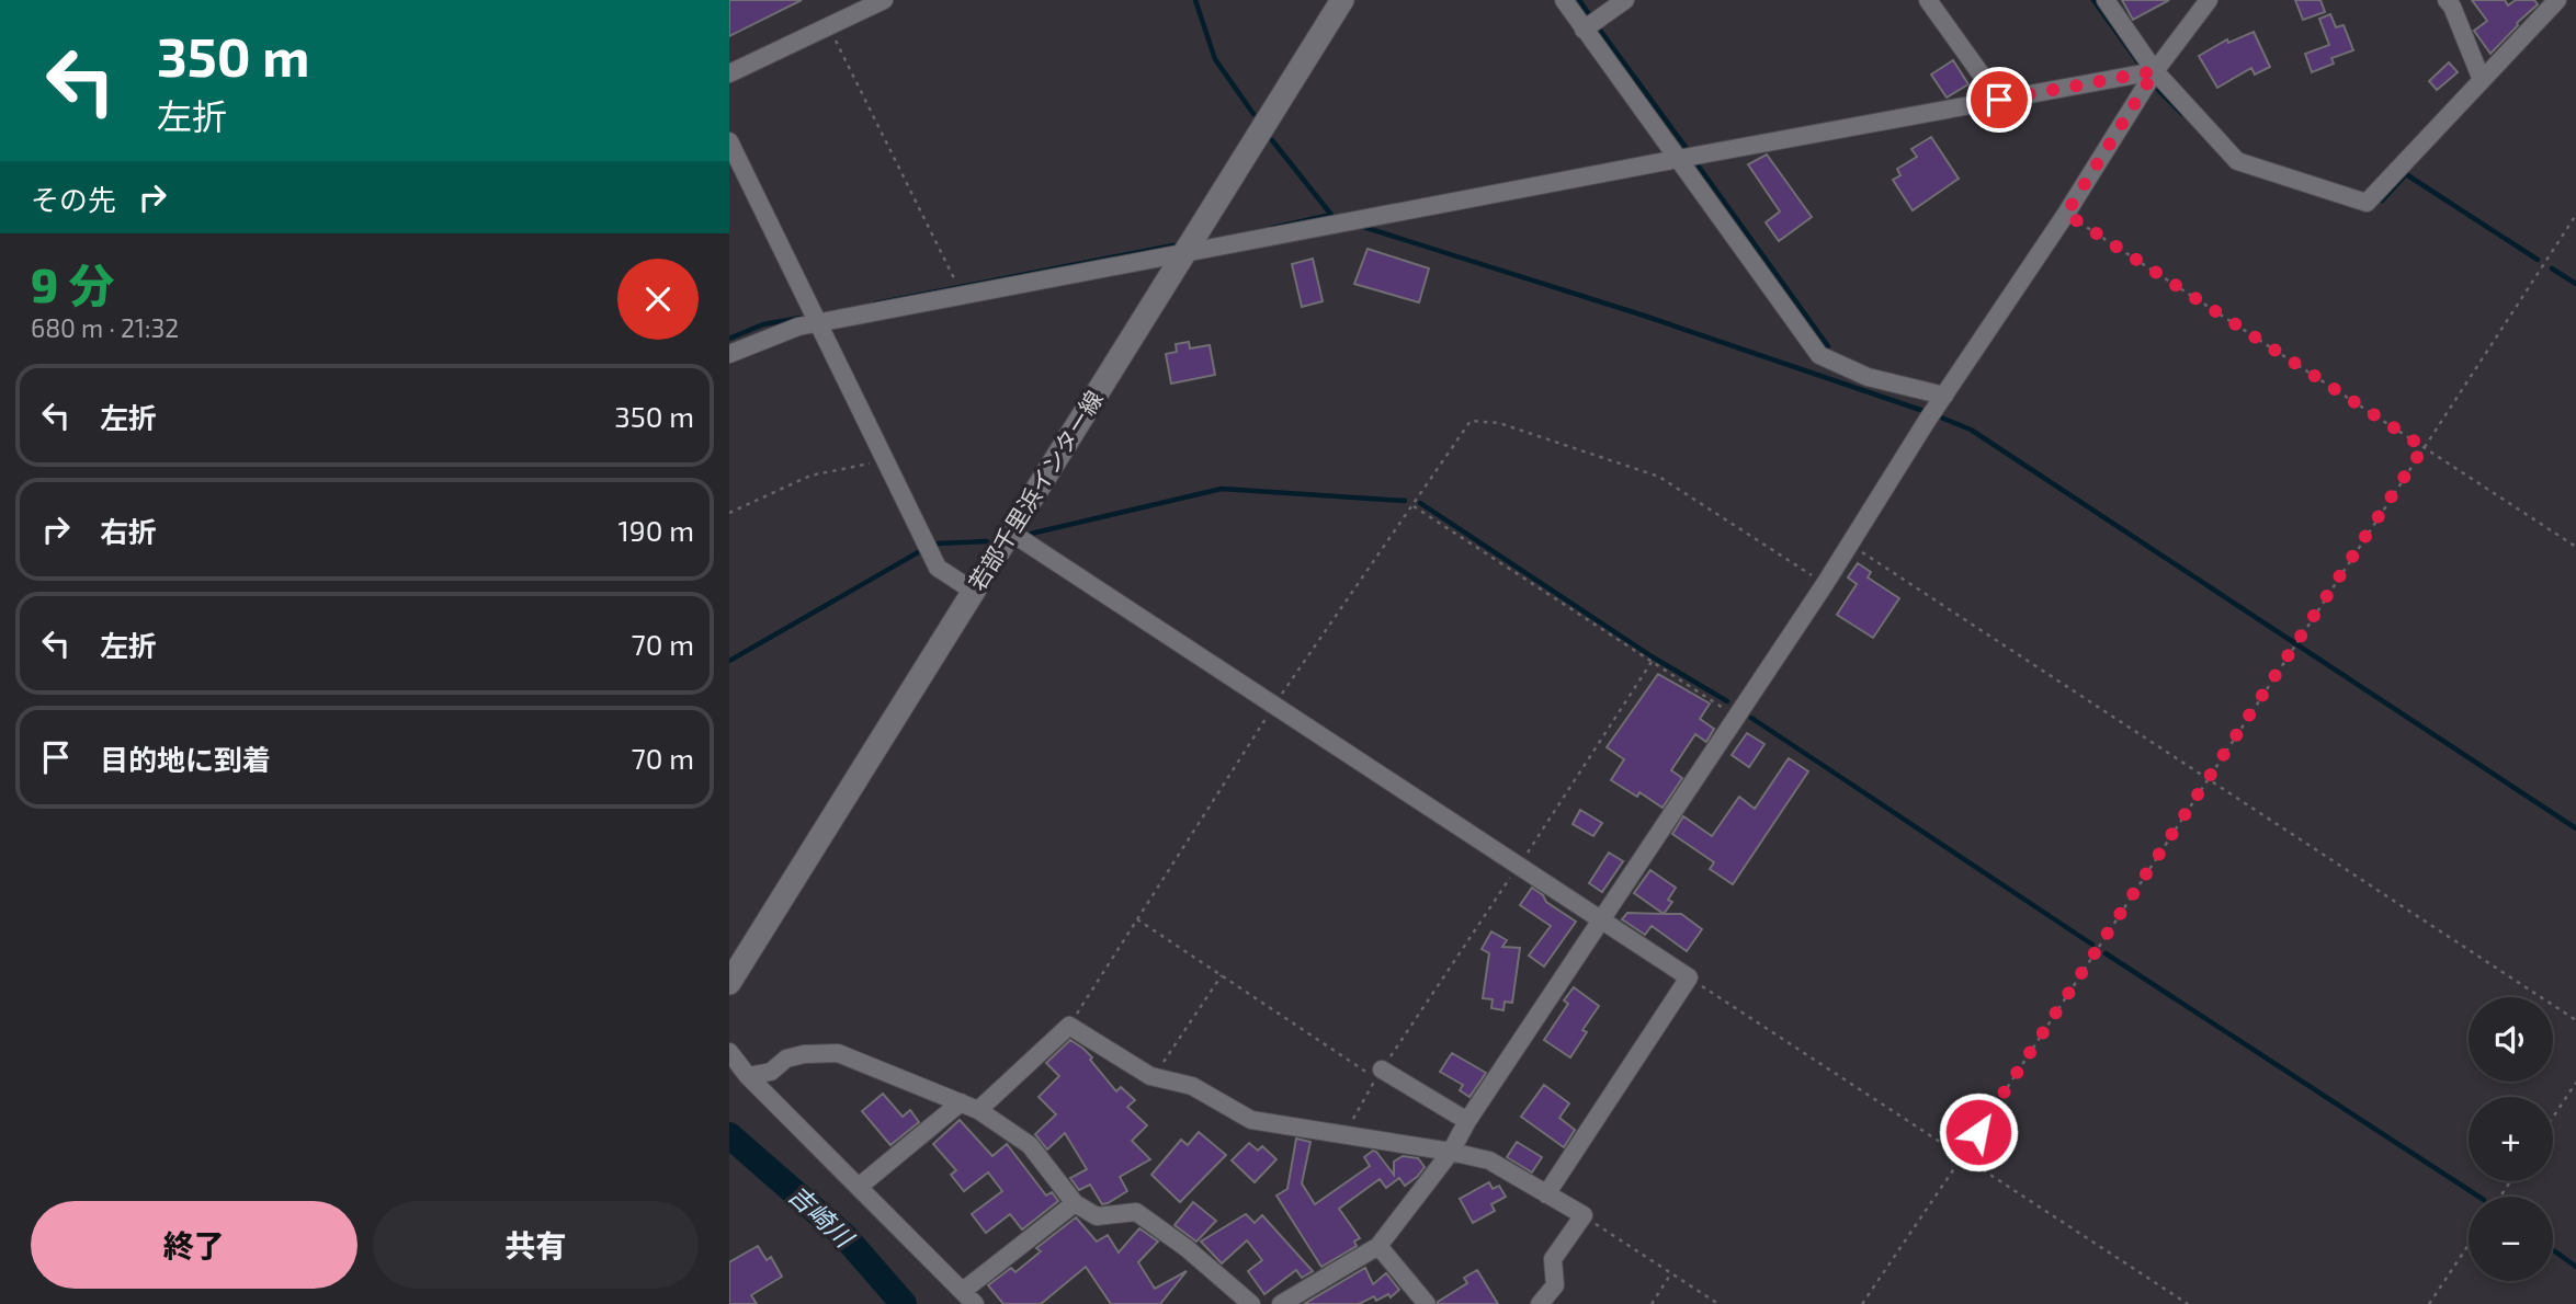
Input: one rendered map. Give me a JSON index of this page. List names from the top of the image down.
{
  "streets": {
    "main road": ["若部千里浜インター線"]
  },
  "water": ["吉崎川"],
  "page": {
    "turn": ["350 m", "左折"],
    "then": "その先",
    "heading": ["9 分", "680 m · 21:32"],
    "list": [
      {
        "name": "左折",
        "value": "350 m"
      },
      {
        "name": "右折",
        "value": "190 m"
      },
      {
        "name": "左折",
        "value": "70 m"
      },
      {
        "name": "目的地に到着",
        "value": "70 m"
      }
    ],
    "map_buttons": ["+", "−"],
    "buttons": ["終了", "共有"]
  }
}
